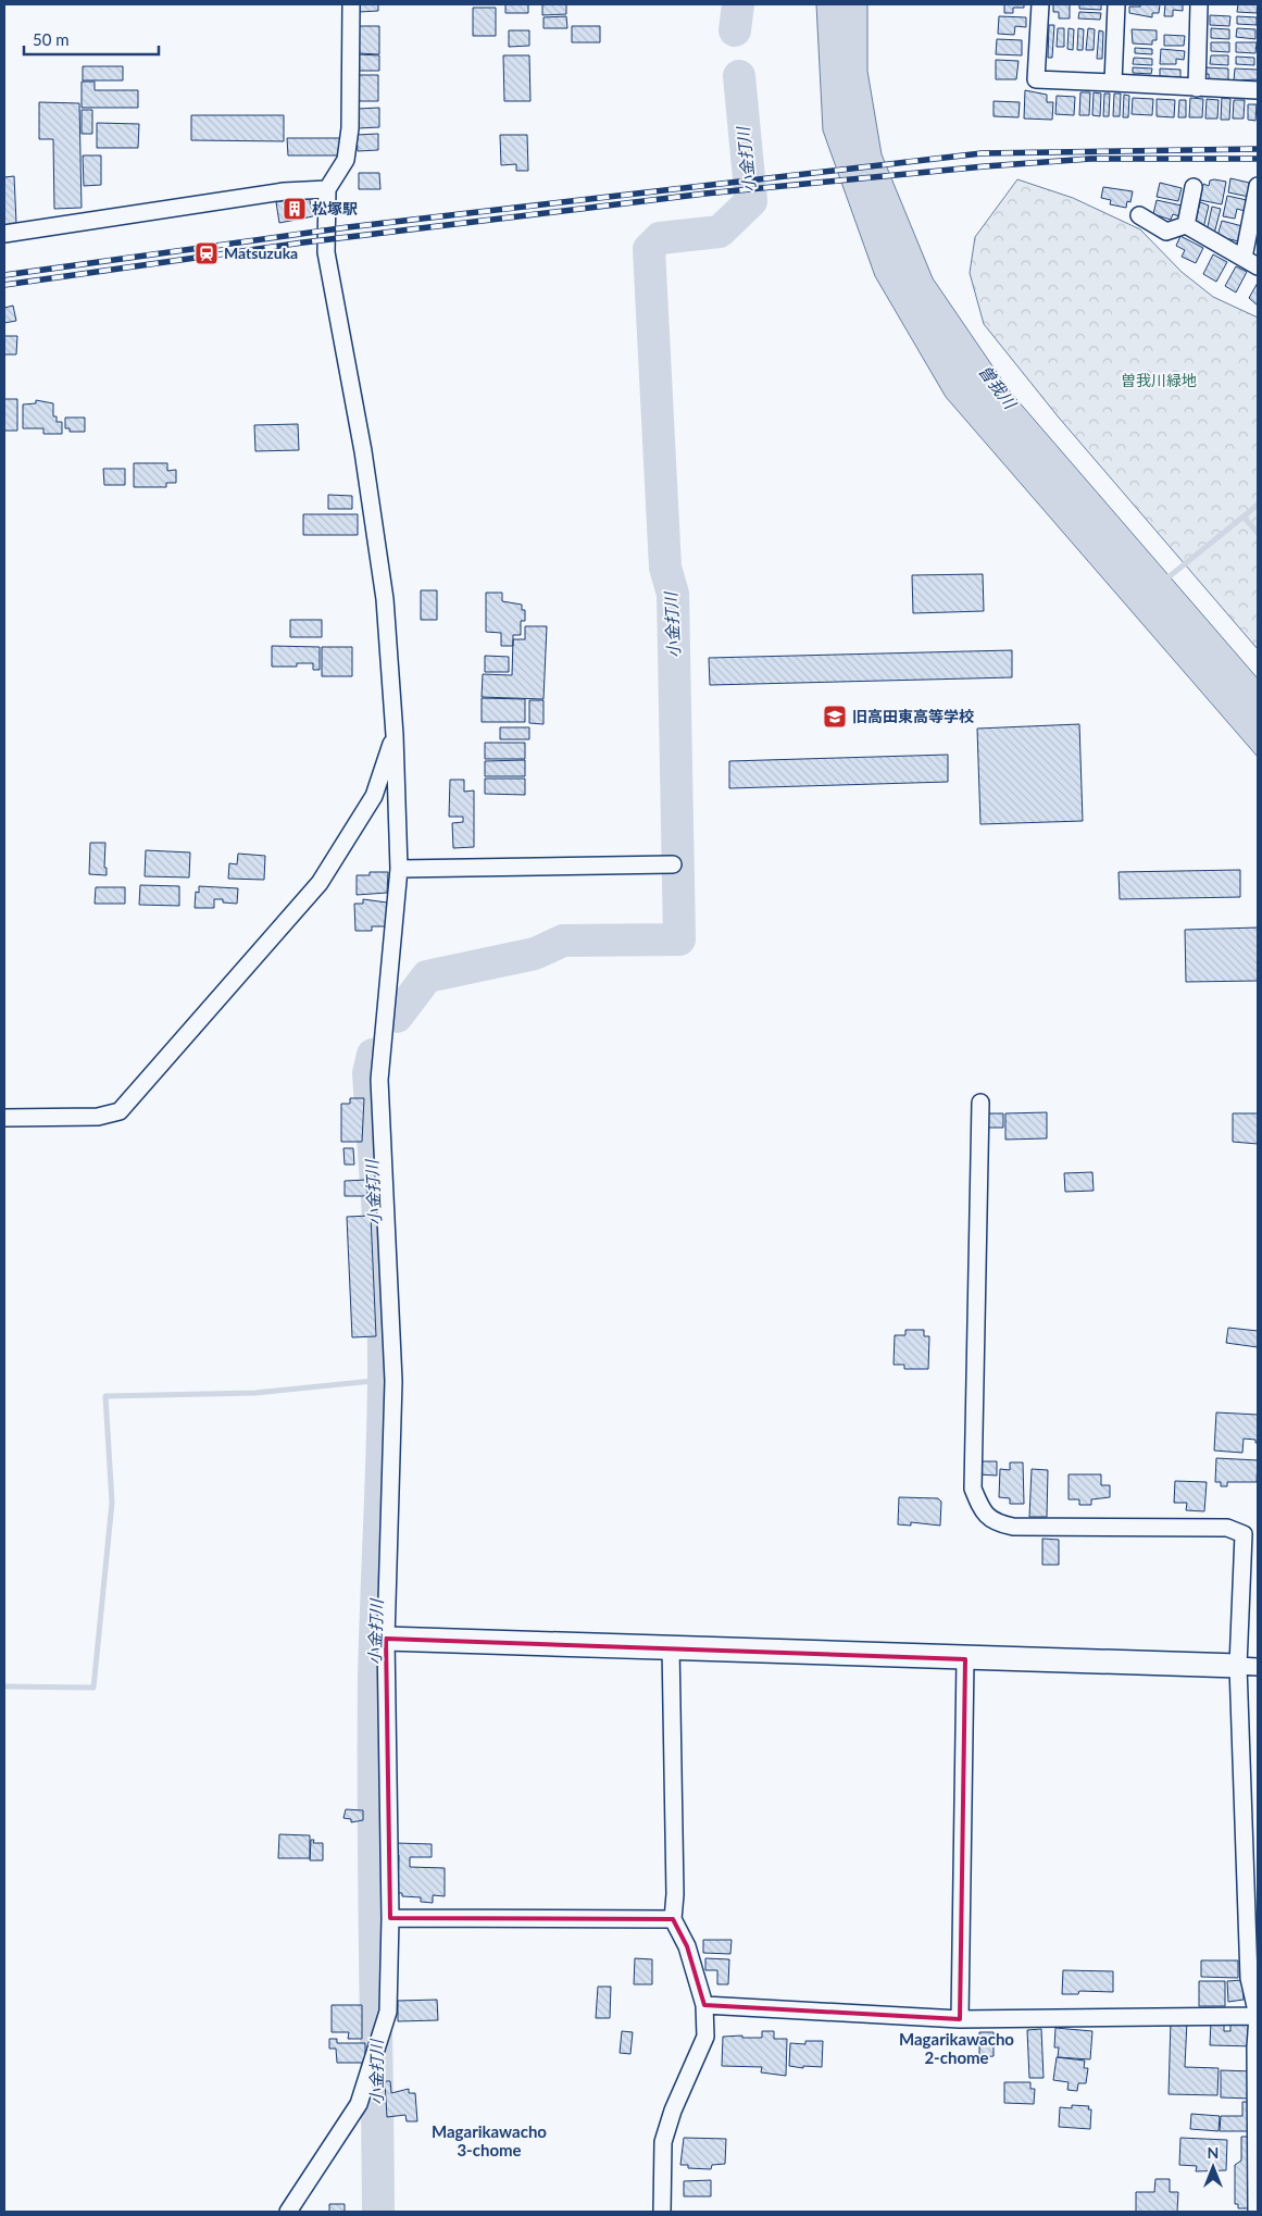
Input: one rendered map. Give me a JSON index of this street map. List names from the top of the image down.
{
  "districts": ["Magarikawacho 2-chome", "Magarikawacho 3-chome"],
  "water": ["小金打川", "曽我川"],
  "parks": ["曽我川緑地"],
  "places": {
    "building": ["松塚駅"],
    "station": ["Matsuzuka"],
    "school or university": ["旧高田東高等学校"]
  },
  "scale_bar": "50 m",
  "north": "top"
}
